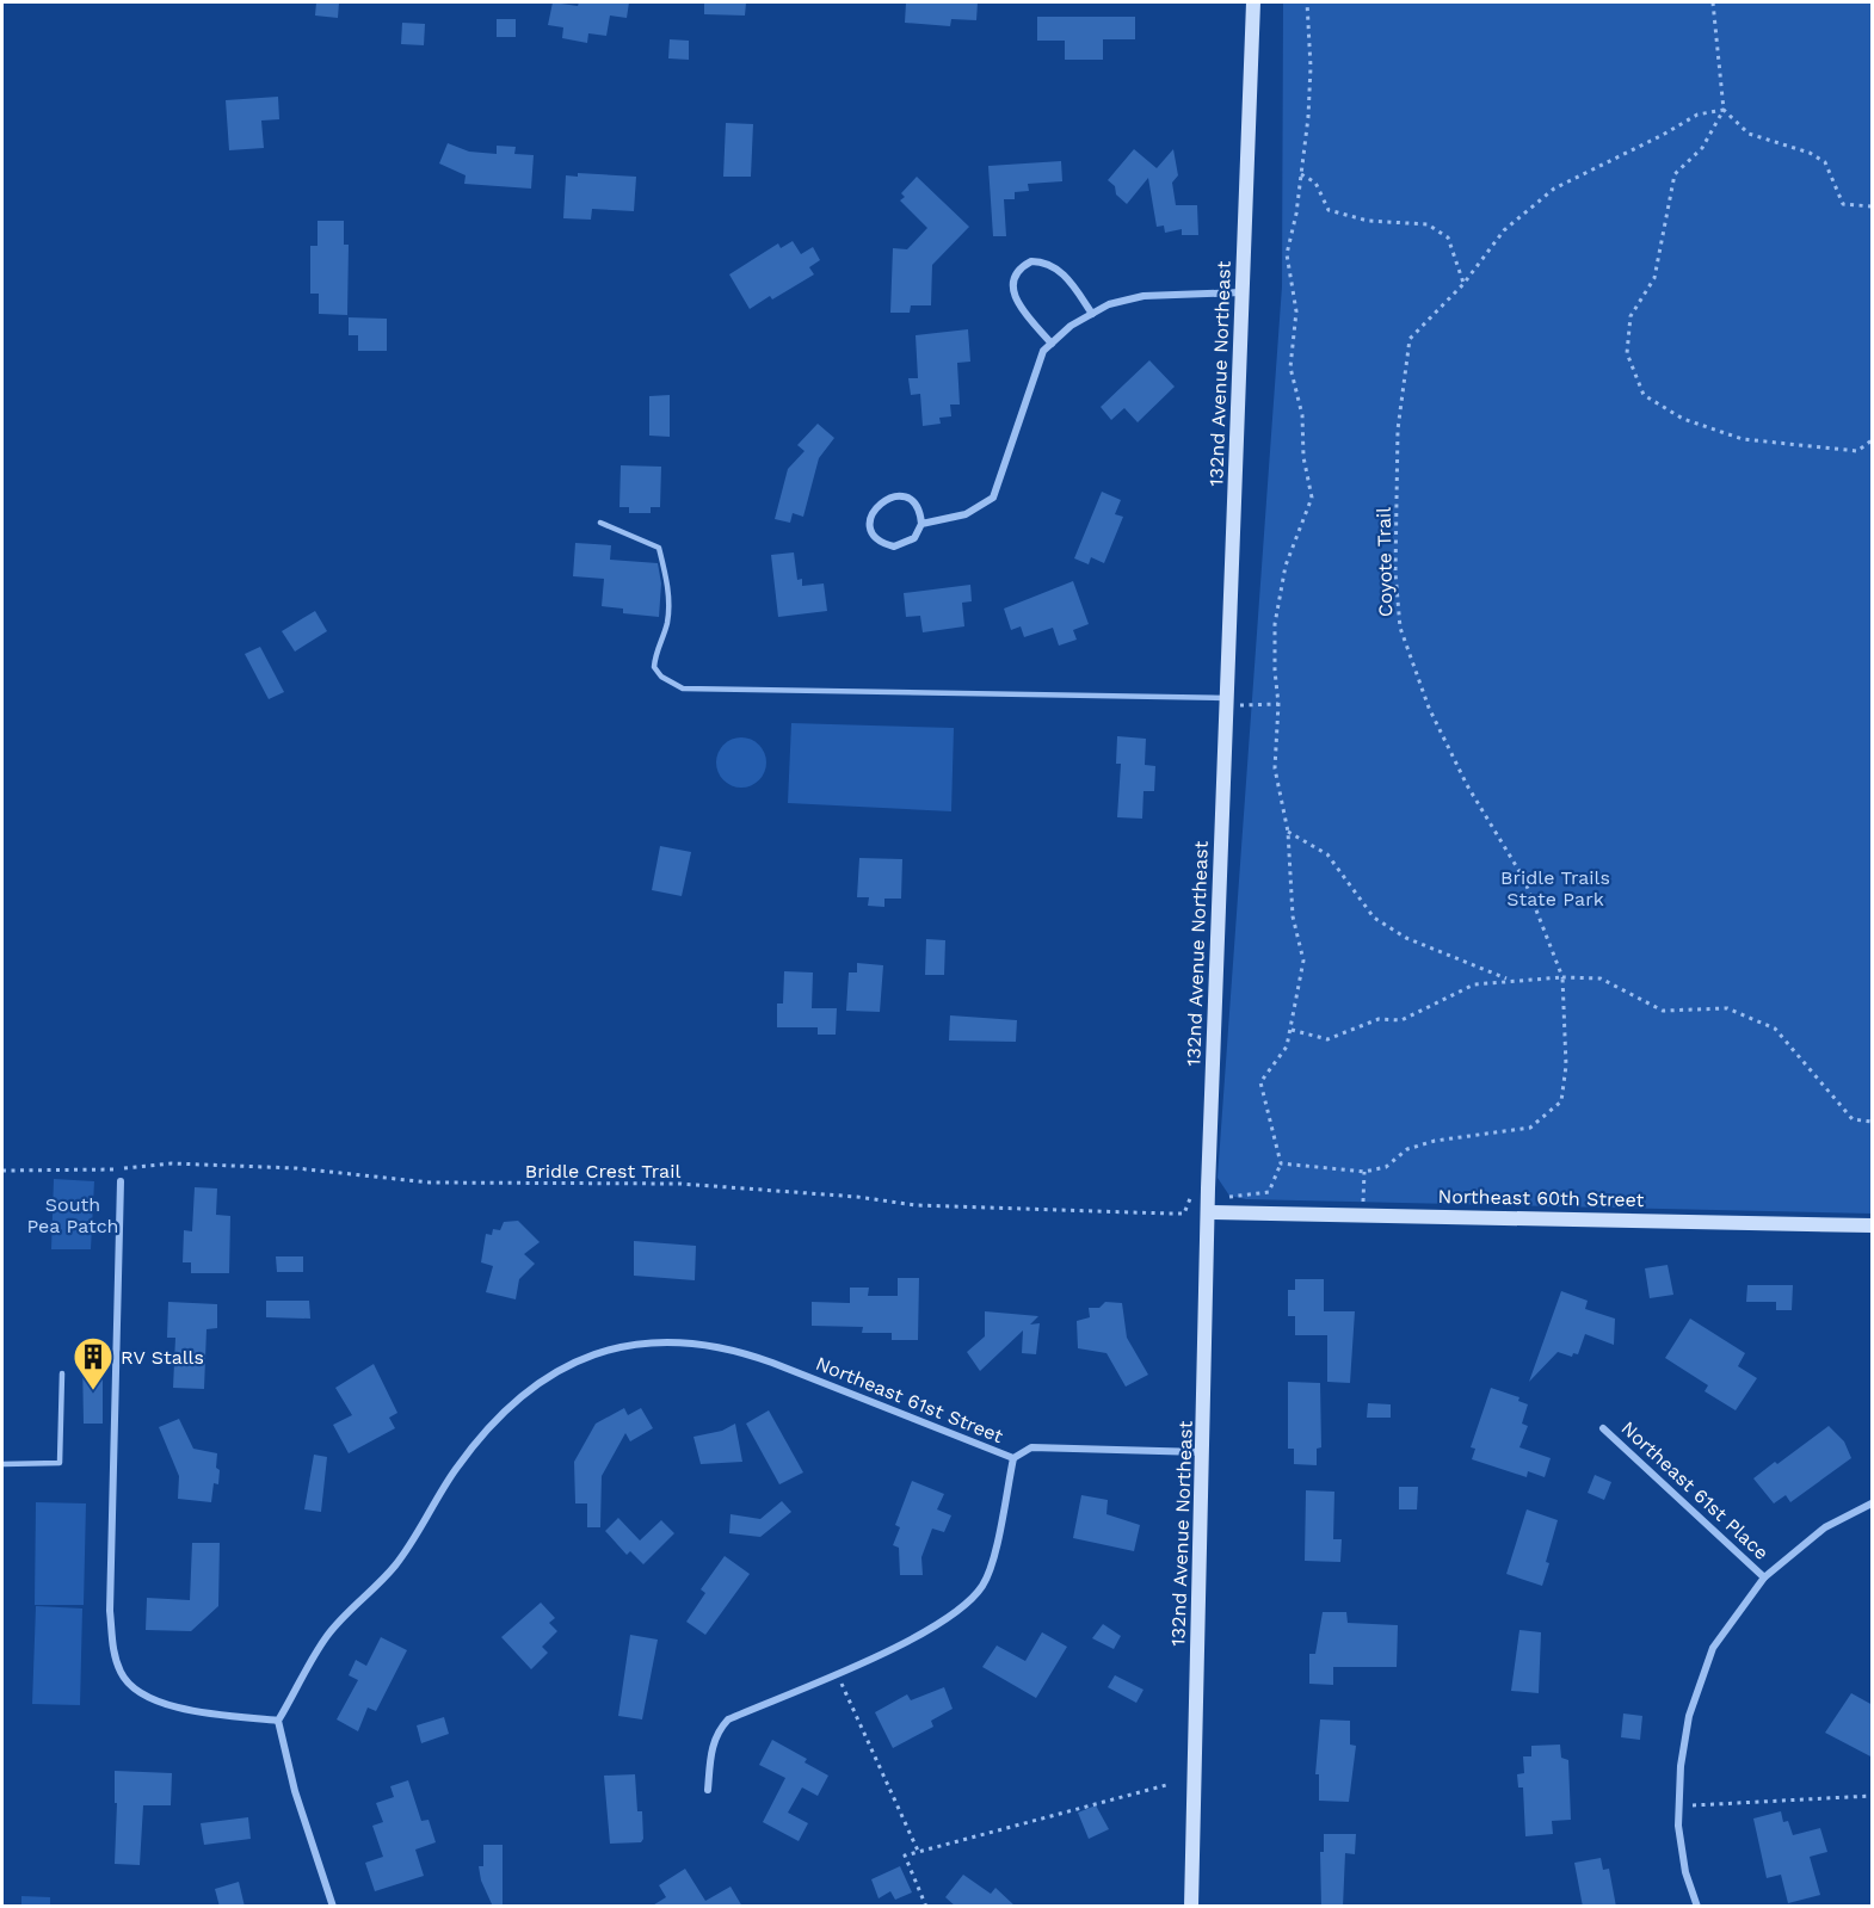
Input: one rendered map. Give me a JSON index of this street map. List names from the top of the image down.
{
  "streets": {
    "street": [
      "132nd Avenue Northeast",
      "Northeast 60th Street",
      "Northeast 61st Street",
      "Northeast 61st Place"
    ],
    "path": ["Coyote Trail", "Bridle Crest Trail"]
  },
  "crossings": [
    ["132nd Avenue Northeast", "Northeast 60th Street"],
    ["132nd Avenue Northeast", "Northeast 61st Street"]
  ],
  "parks": ["Bridle Trails State Park", "South Pea Patch"],
  "places": {
    "building": ["RV Stalls"]
  }
}
